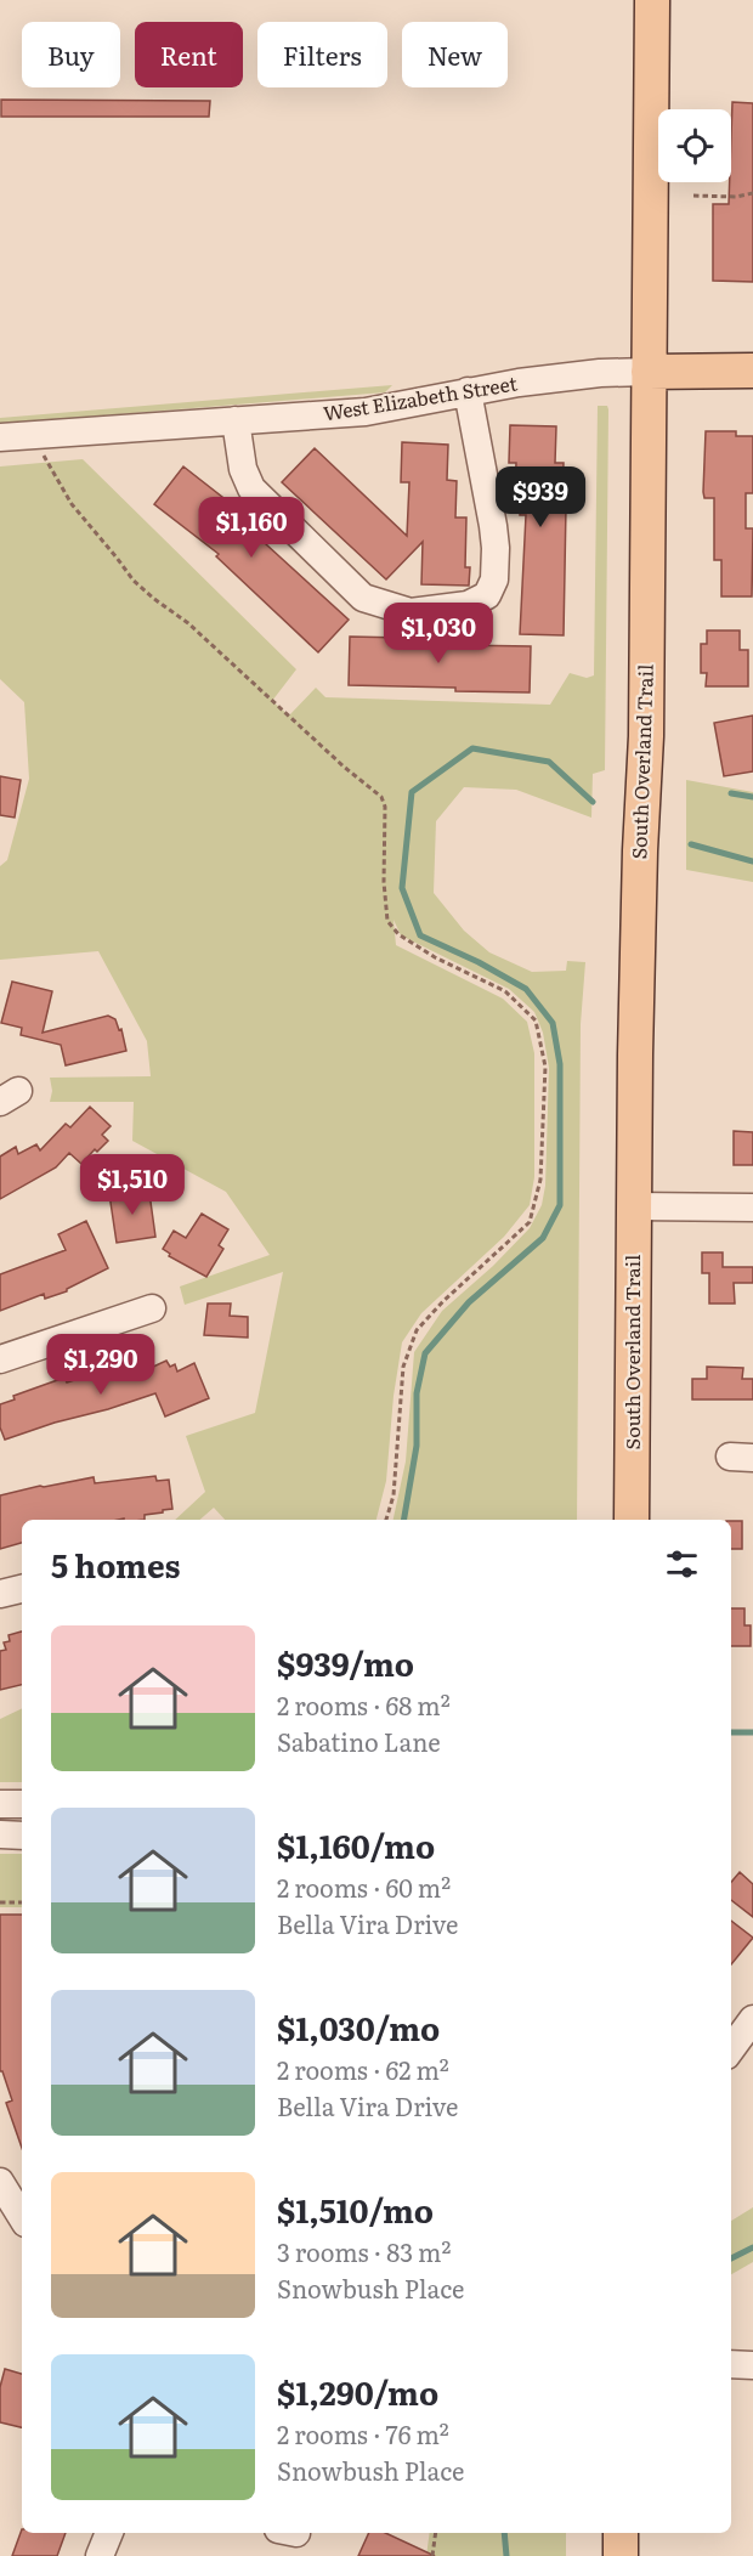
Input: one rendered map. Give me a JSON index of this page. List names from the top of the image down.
{
  "streets": {
    "main road": ["West Elizabeth Street", "South Overland Trail"]
  },
  "crossings": [
    ["West Elizabeth Street", "South Overland Trail"]
  ],
  "page": {
    "chip": [
      "Buy",
      "Rent",
      "Filters",
      "New"
    ],
    "price": [
      "$939",
      "$1,160",
      "$1,030",
      "$1,510",
      "$1,290"
    ],
    "heading": "5 homes",
    "list": [
      {
        "name": "$939/mo",
        "note": "2 rooms · 68 m² · Sabatino Lane"
      },
      {
        "name": "$1,160/mo",
        "note": "2 rooms · 60 m² · Bella Vira Drive"
      },
      {
        "name": "$1,030/mo",
        "note": "2 rooms · 62 m² · Bella Vira Drive"
      },
      {
        "name": "$1,510/mo",
        "note": "3 rooms · 83 m² · Snowbush Place"
      },
      {
        "name": "$1,290/mo",
        "note": "2 rooms · 76 m² · Snowbush Place"
      }
    ]
  }
}
